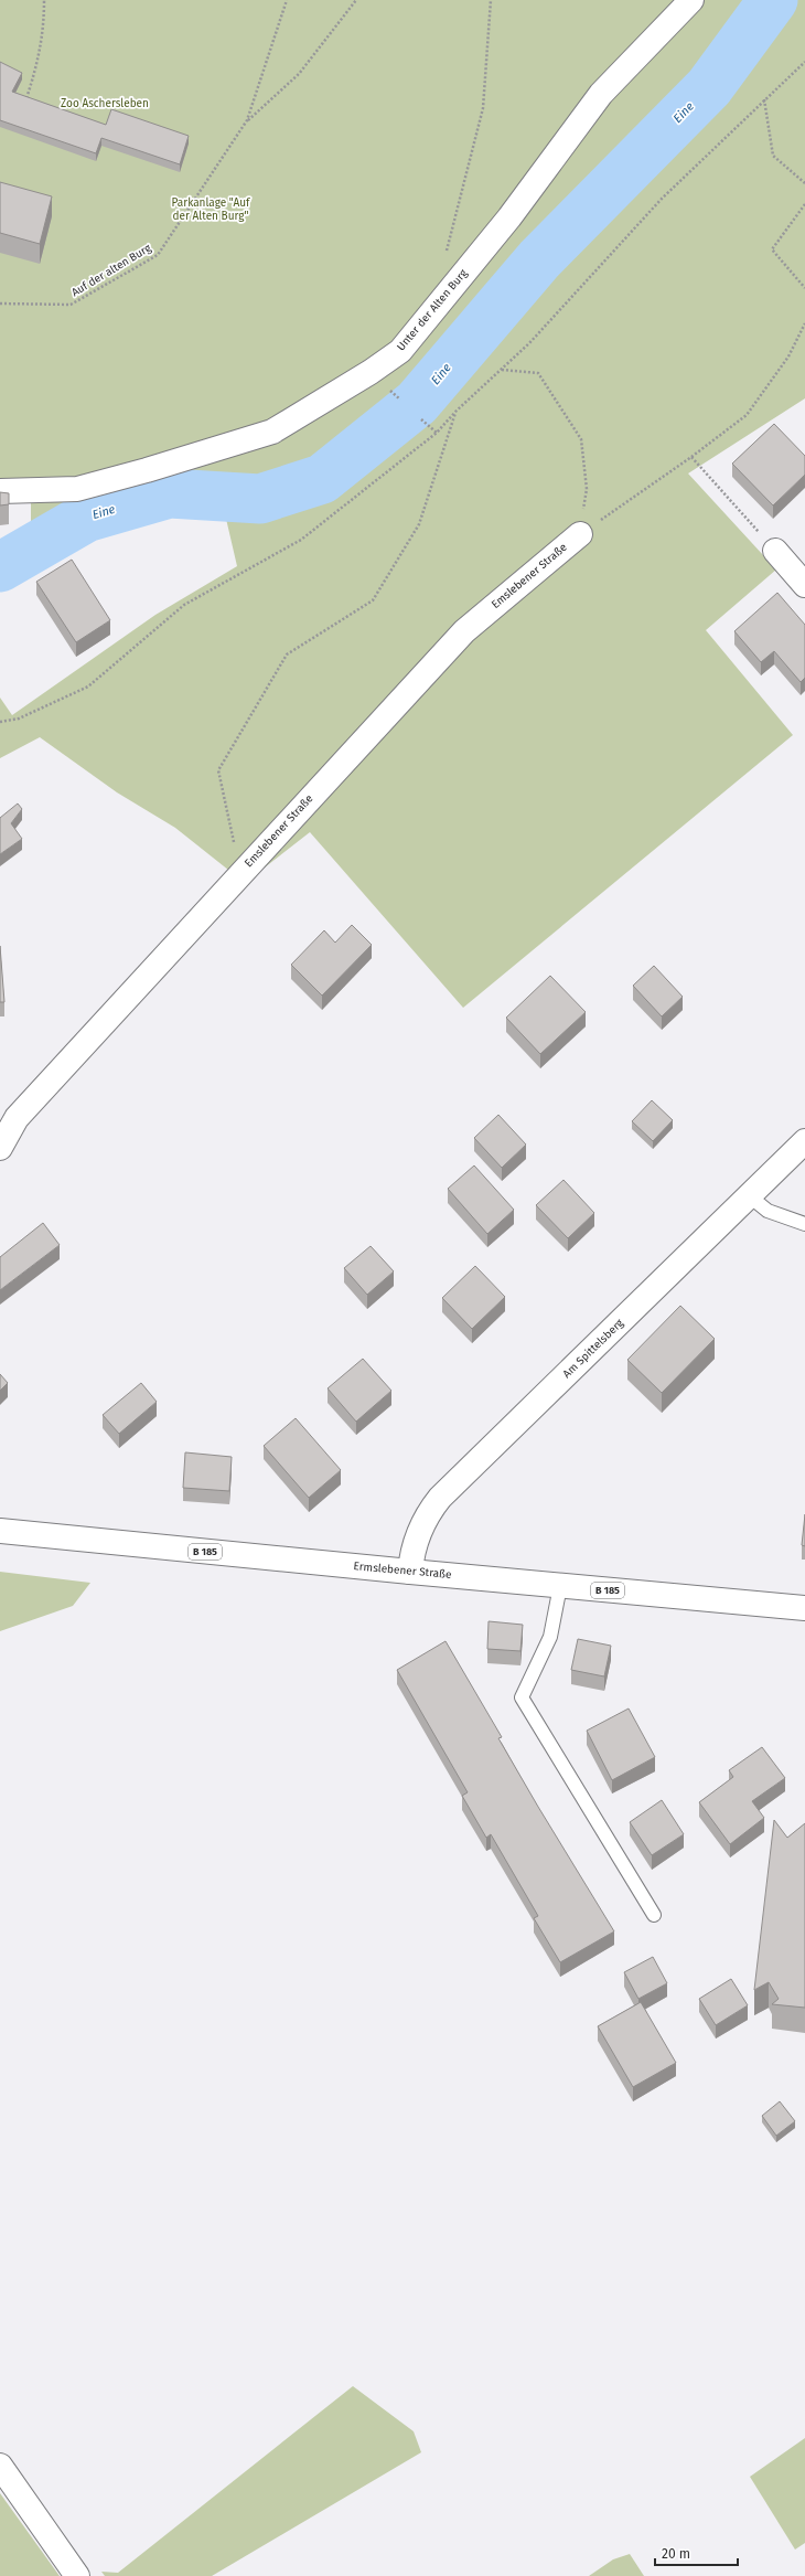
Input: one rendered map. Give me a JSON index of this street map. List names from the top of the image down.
{
  "streets": {
    "street": [
      "Unter der Alten Burg",
      "Emslebener Straße",
      "Am Spittelsberg",
      "B 185",
      "Ermslebener Straße"
    ],
    "path": ["Auf der alten Burg"]
  },
  "crossings": [
    ["Am Spittelsberg", "Ermslebener Straße"]
  ],
  "water": ["Eine"],
  "parks": ["Zoo Aschersleben", "Parkanlage \"Auf der Alten Burg\""],
  "scale_bar": "20 m"
}
